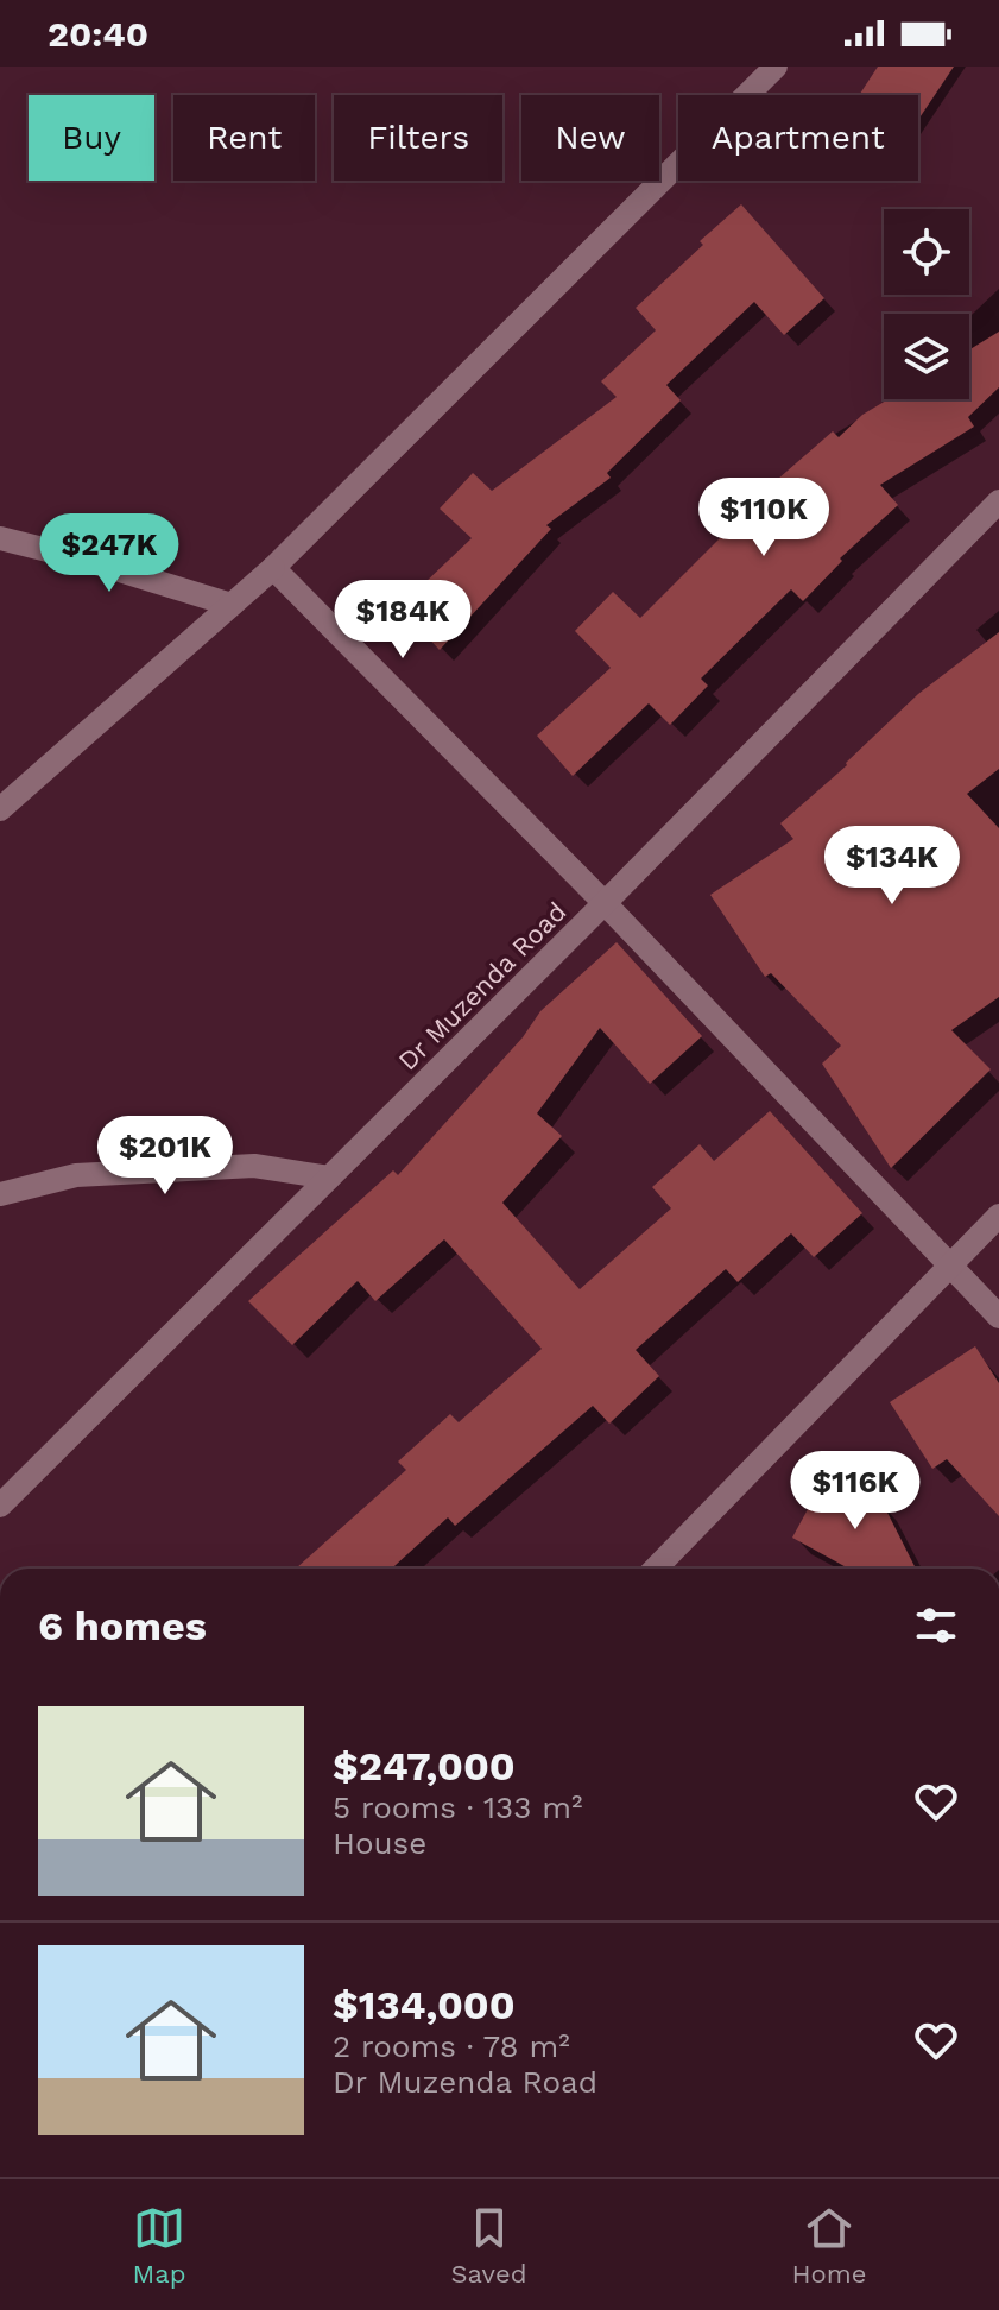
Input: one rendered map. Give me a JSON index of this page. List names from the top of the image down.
{
  "streets": {
    "street": ["Dr Muzenda Road"]
  },
  "page": {
    "status": "20:40",
    "chip": [
      "Buy",
      "Rent",
      "Filters",
      "New",
      "Apartment"
    ],
    "price": [
      "$110K",
      "$247K",
      "$184K",
      "$134K",
      "$201K",
      "$116K"
    ],
    "heading": "6 homes",
    "list": [
      {
        "name": "$247,000",
        "note": "5 rooms · 133 m² · House"
      },
      {
        "name": "$134,000",
        "note": "2 rooms · 78 m² · Dr Muzenda Road"
      }
    ],
    "tabs": ["Map", "Saved", "Home"]
  }
}
